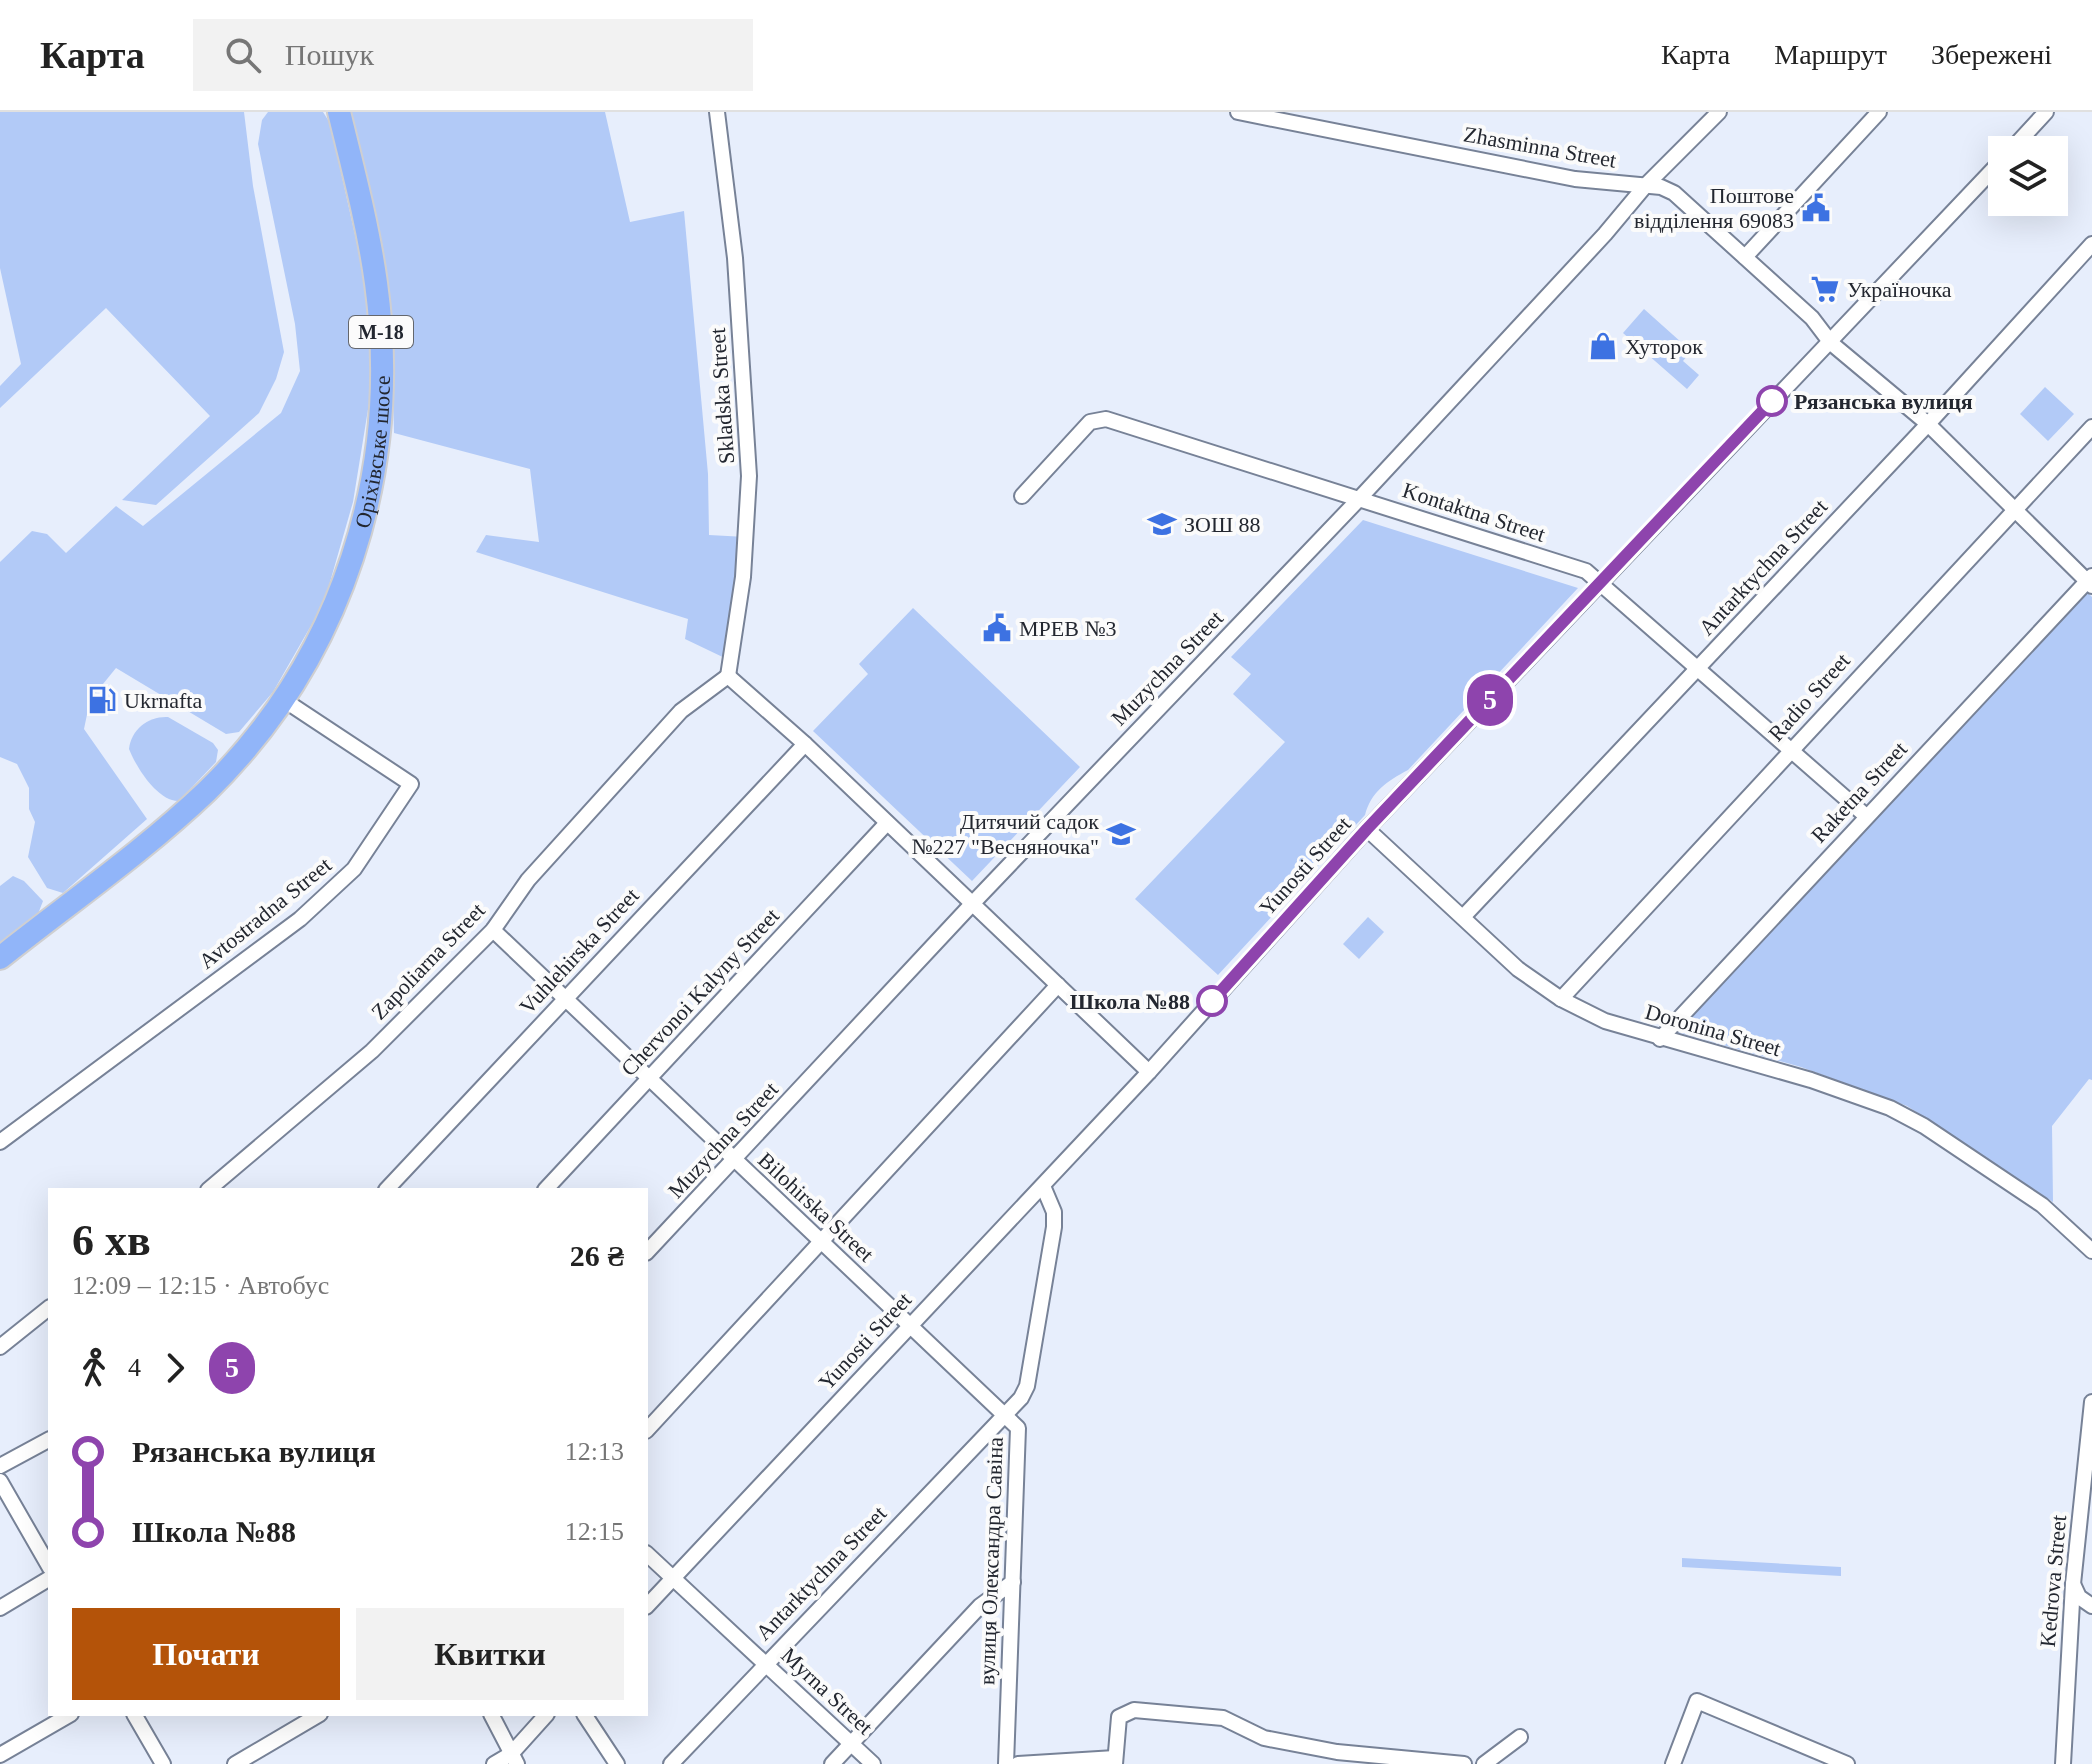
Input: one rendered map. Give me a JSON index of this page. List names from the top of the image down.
{
  "streets": {
    "highway": ["М-18", "Оріхівське шосе"],
    "street": [
      "Zhasminna Street",
      "Skladska Street",
      "Kontaktna Street",
      "Antarktychna Street",
      "Muzychna Street",
      "Radio Street",
      "Raketna Street",
      "Yunosti Street",
      "Avtostradna Street",
      "Vuhlehirska Street",
      "Zapoliarna Street",
      "Chervonoi Kalyny Street",
      "Doronina Street",
      "Bilohirska Street",
      "вулиця Олександра Савіна",
      "Kedrova Street",
      "Myrna Street"
    ]
  },
  "crossings": [
    ["Zhasminna Street", "Antarktychna Street"],
    ["Zhasminna Street", "Muzychna Street"],
    ["Zhasminna Street", "Radio Street"],
    ["Zhasminna Street", "Raketna Street"],
    ["Zhasminna Street", "Yunosti Street"],
    ["М-18", "Оріхівське шосе"],
    ["М-18", "Avtostradna Street"],
    ["Skladska Street", "Zapoliarna Street"],
    ["Оріхівське шосе", "Avtostradna Street"],
    ["Kontaktna Street", "Antarktychna Street"],
    ["Kontaktna Street", "Muzychna Street"],
    ["Kontaktna Street", "Radio Street"],
    ["Kontaktna Street", "Raketna Street"],
    ["Kontaktna Street", "Yunosti Street"],
    ["Antarktychna Street", "Doronina Street"],
    ["Antarktychna Street", "Bilohirska Street"],
    ["Antarktychna Street", "вулиця Олександра Савіна"],
    ["Antarktychna Street", "Myrna Street"],
    ["Muzychna Street", "Bilohirska Street"],
    ["Radio Street", "Doronina Street"],
    ["Raketna Street", "Doronina Street"],
    ["Yunosti Street", "Doronina Street"],
    ["Yunosti Street", "Bilohirska Street"],
    ["Yunosti Street", "вулиця Олександра Савіна"],
    ["Yunosti Street", "Myrna Street"],
    ["Vuhlehirska Street", "Bilohirska Street"],
    ["Zapoliarna Street", "Bilohirska Street"],
    ["Chervonoi Kalyny Street", "Bilohirska Street"],
    ["Bilohirska Street", "вулиця Олександра Савіна"]
  ],
  "places": {
    "public building": ["Поштове відділення 69083", "МРЕВ №3"],
    "supermarket": ["Україночка"],
    "shop": ["Хуторок"],
    "other": ["Рязанська вулиця", "Школа №88"],
    "school or university": ["ЗОШ 88", "Дитячий садок №227 \"Весняночка\""],
    "fuel station": ["Ukrnafta"]
  },
  "lines": ["bus line 5"],
  "page": {
    "header": "Карта",
    "search": "Пошук",
    "nav": ["Карта", "Маршрут", "Збережені"],
    "on_map": "5",
    "heading": ["6 хв", "12:09 – 12:15 · Автобус", "26 ₴"],
    "legs": ["4", "5"],
    "list": [
      {
        "name": "Рязанська вулиця",
        "value": "12:13"
      },
      {
        "name": "Школа №88",
        "value": "12:15"
      }
    ],
    "buttons": ["Почати", "Квитки"]
  }
}
